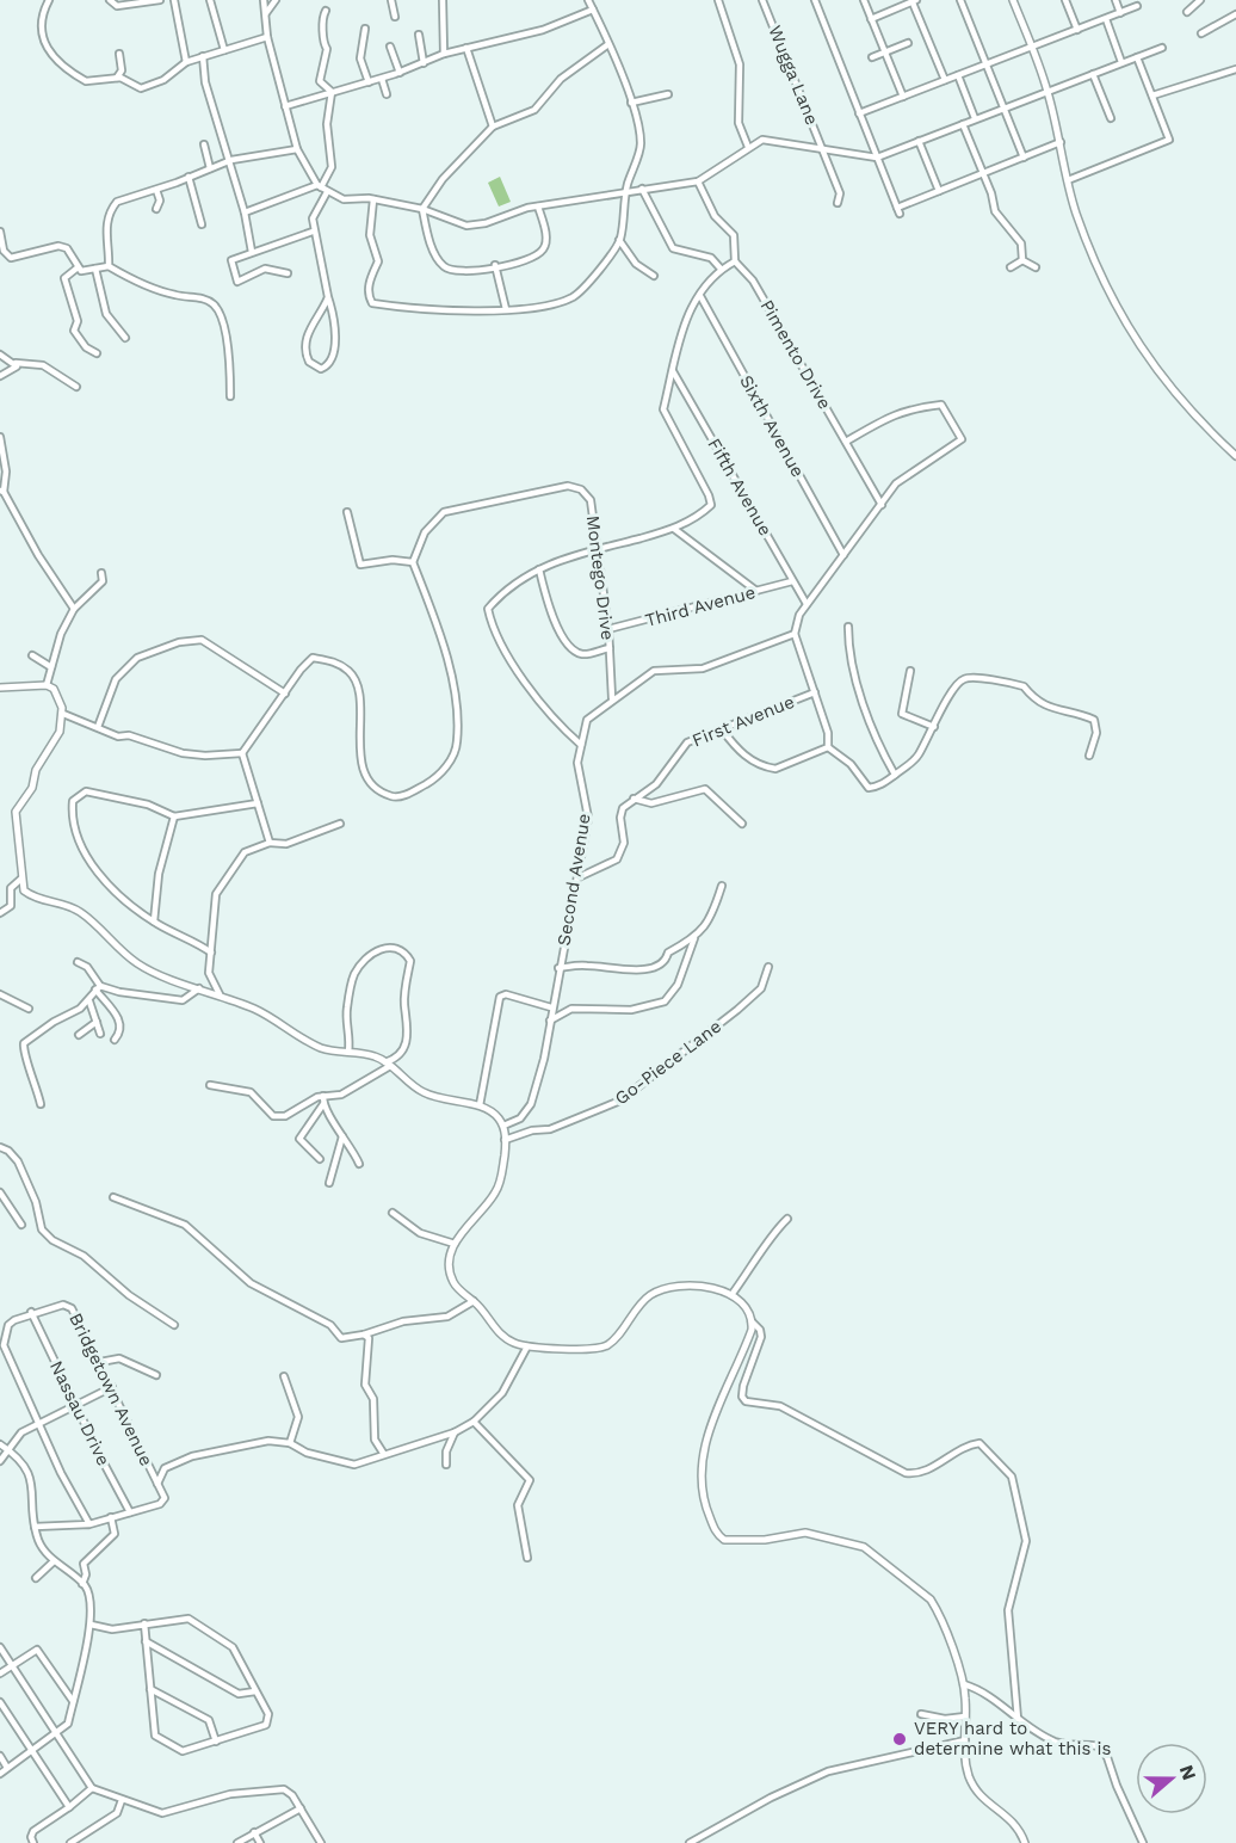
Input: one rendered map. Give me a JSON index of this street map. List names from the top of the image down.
{
  "streets": {
    "street": [
      "Wugga Lane",
      "Pimento Drive",
      "Sixth Avenue",
      "Fifth Avenue",
      "Montego Drive",
      "Third Avenue",
      "First Avenue",
      "Second Avenue",
      "Go-Piece Lane",
      "Bridgetown Avenue",
      "Nassau Drive"
    ]
  },
  "crossings": [
    ["Fifth Avenue", "Third Avenue"],
    ["Montego Drive", "Third Avenue"],
    ["Montego Drive", "Second Avenue"],
    ["Bridgetown Avenue", "Nassau Drive"]
  ],
  "places": ["VERY hard to determine what this is"],
  "north": "right"
}
